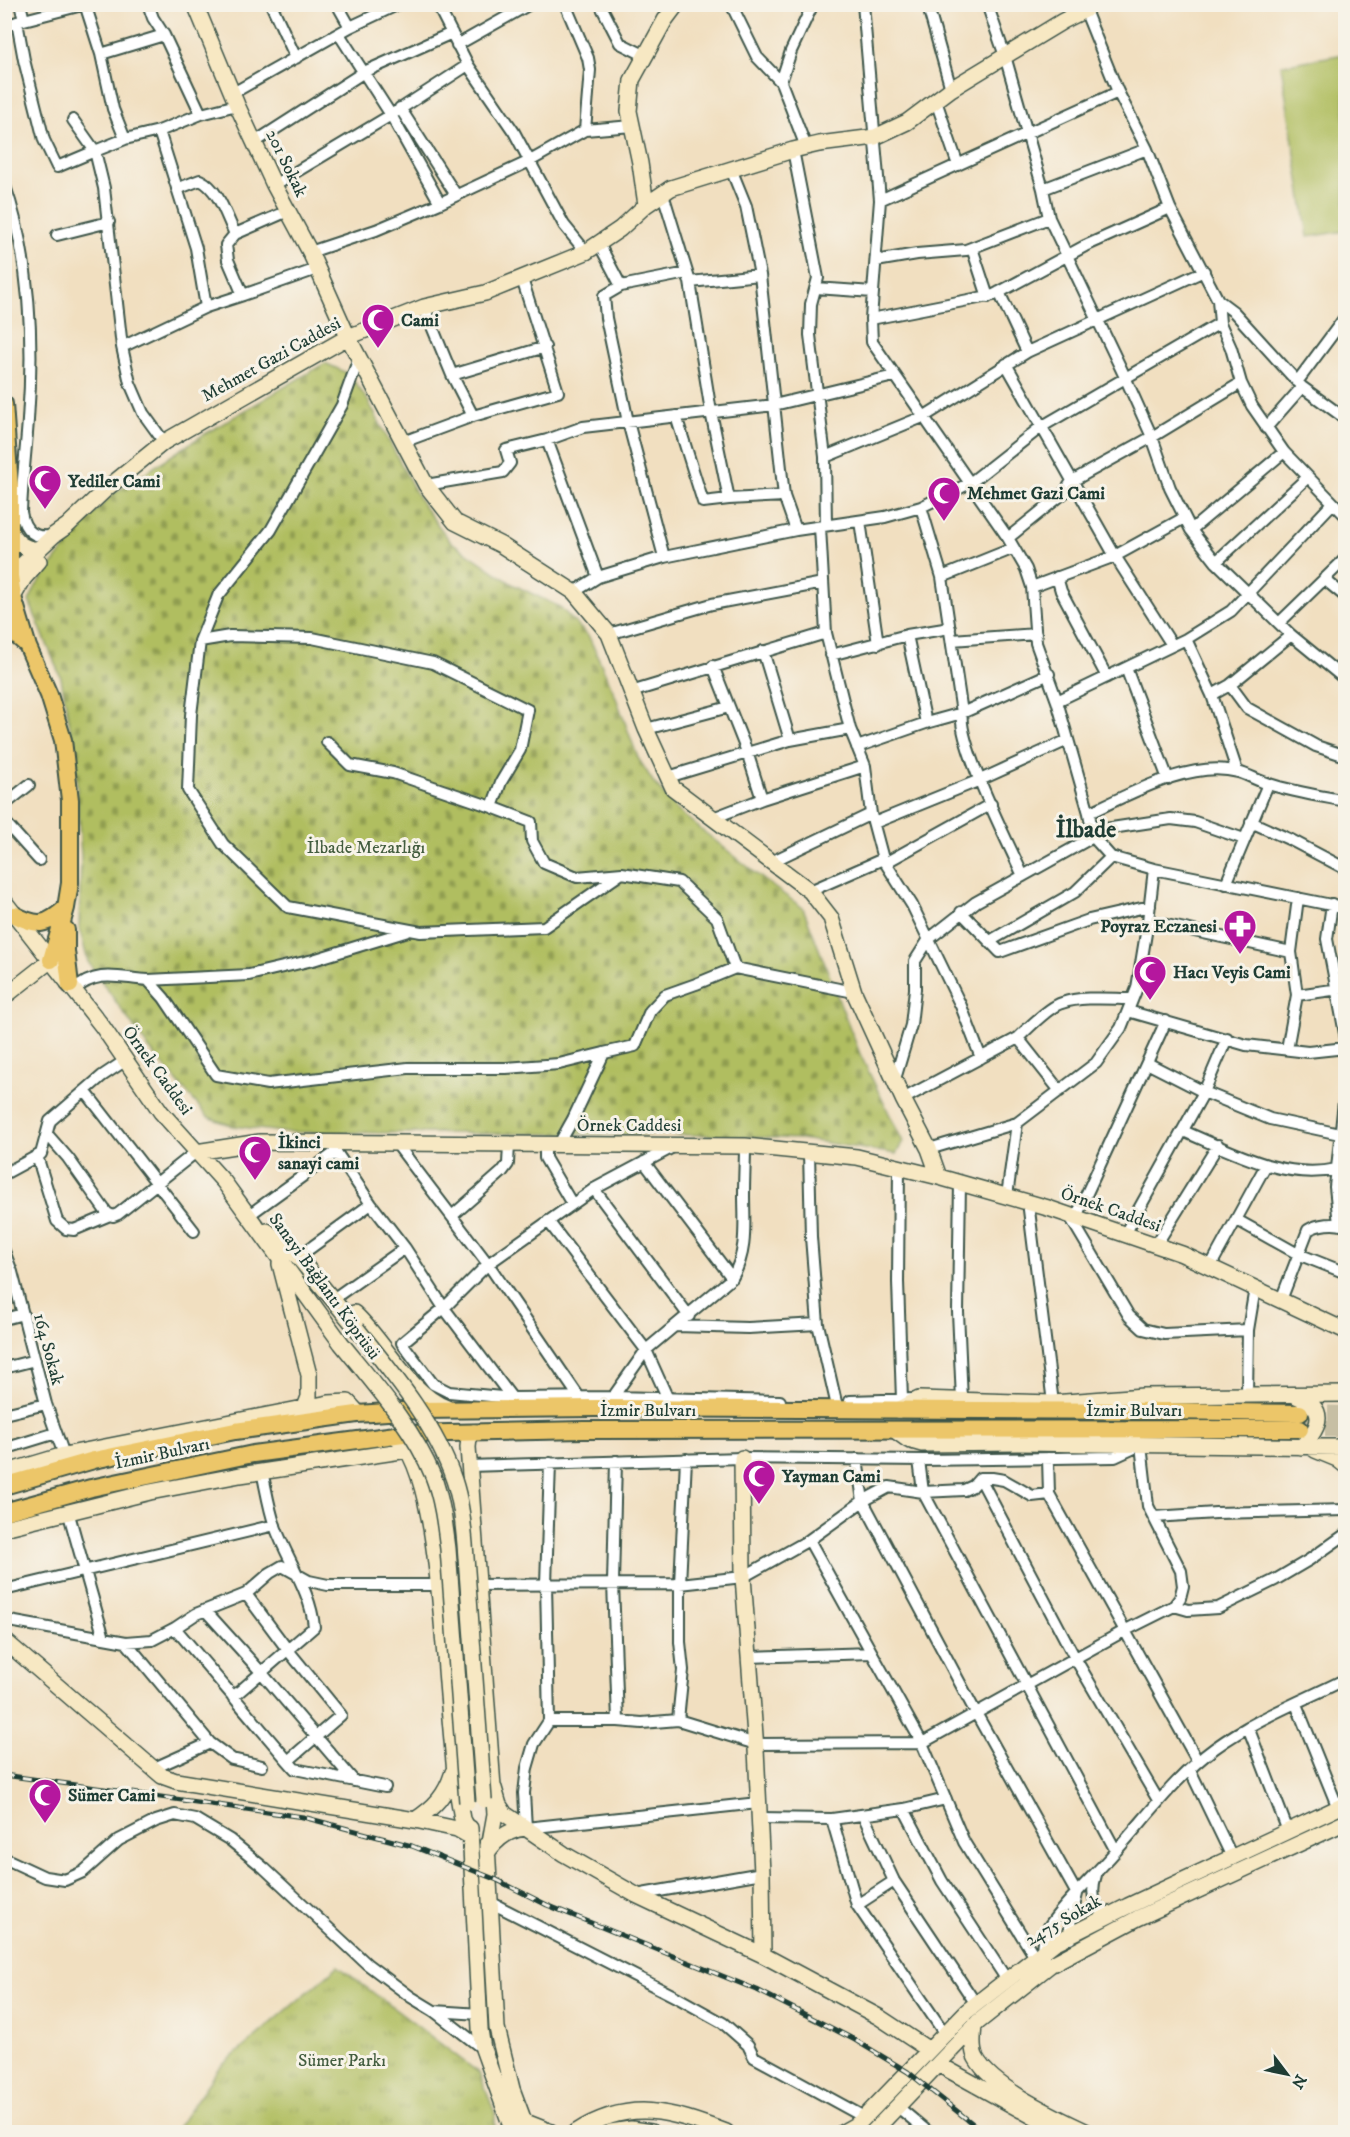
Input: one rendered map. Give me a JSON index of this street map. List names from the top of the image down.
{
  "streets": {
    "main road": [
      "201 Sokak",
      "Mehmet Gazi Caddesi",
      "Örnek Caddesi",
      "Sanayi Bağlantı Köprüsü",
      "İzmir Bulvarı",
      "2475 Sokak"
    ],
    "street": ["164 Sokak"]
  },
  "crossings": [
    ["201 Sokak", "Mehmet Gazi Caddesi"],
    ["201 Sokak", "Örnek Caddesi"]
  ],
  "districts": ["İlbade"],
  "parks": ["İlbade Mezarlığı", "Sümer Parkı"],
  "places": {
    "mosque": [
      "Cami",
      "Yediler Cami",
      "Mehmet Gazi Cami",
      "Hacı Veyis Cami",
      "İkinci sanayi cami",
      "Yayman Cami",
      "Sümer Cami"
    ],
    "pharmacy": ["Poyraz Eczanesi"]
  },
  "north": "bottom right"
}
